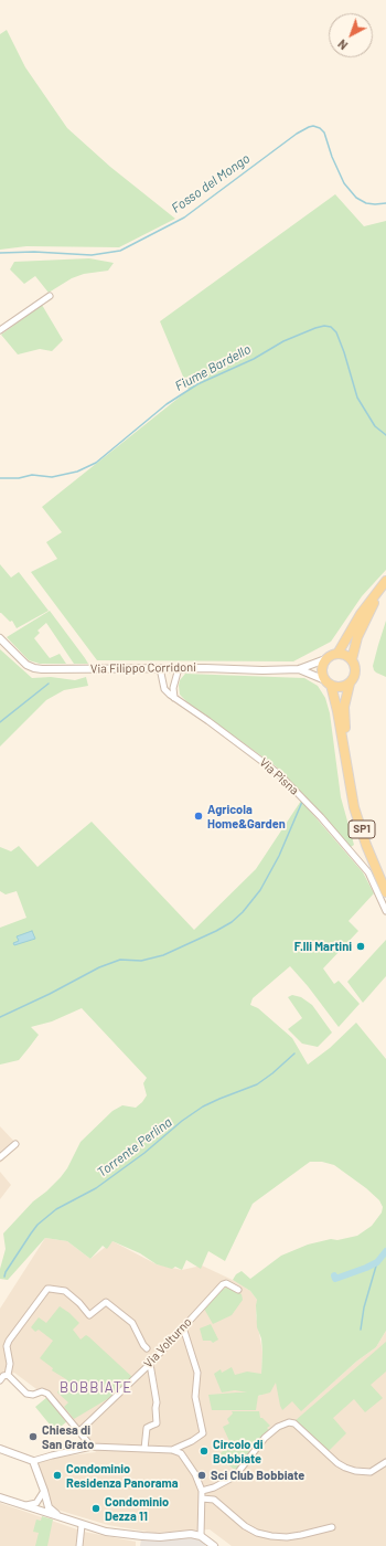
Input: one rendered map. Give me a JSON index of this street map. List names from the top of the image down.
{
  "streets": {
    "main road": ["SP1"],
    "street": ["Via Filippo Corridoni", "Via Pisna", "Via Volturno"]
  },
  "crossings": [
    ["Via Filippo Corridoni", "Via Pisna"],
    ["Via Filippo Corridoni", "SP1"]
  ],
  "districts": ["BOBBIATE"],
  "water": ["Fosso del Mongo", "Fiume Bardello", "Torrente Perlina"],
  "places": [
    "Agricola Home&Garden",
    "F.lli Martini",
    "Chiesa di San Grato",
    "Circolo di Bobbiate",
    "Condominio Residenza Panorama",
    "Sci Club Bobbiate",
    "Condominio Dezza 11"
  ],
  "north": "bottom left"
}
